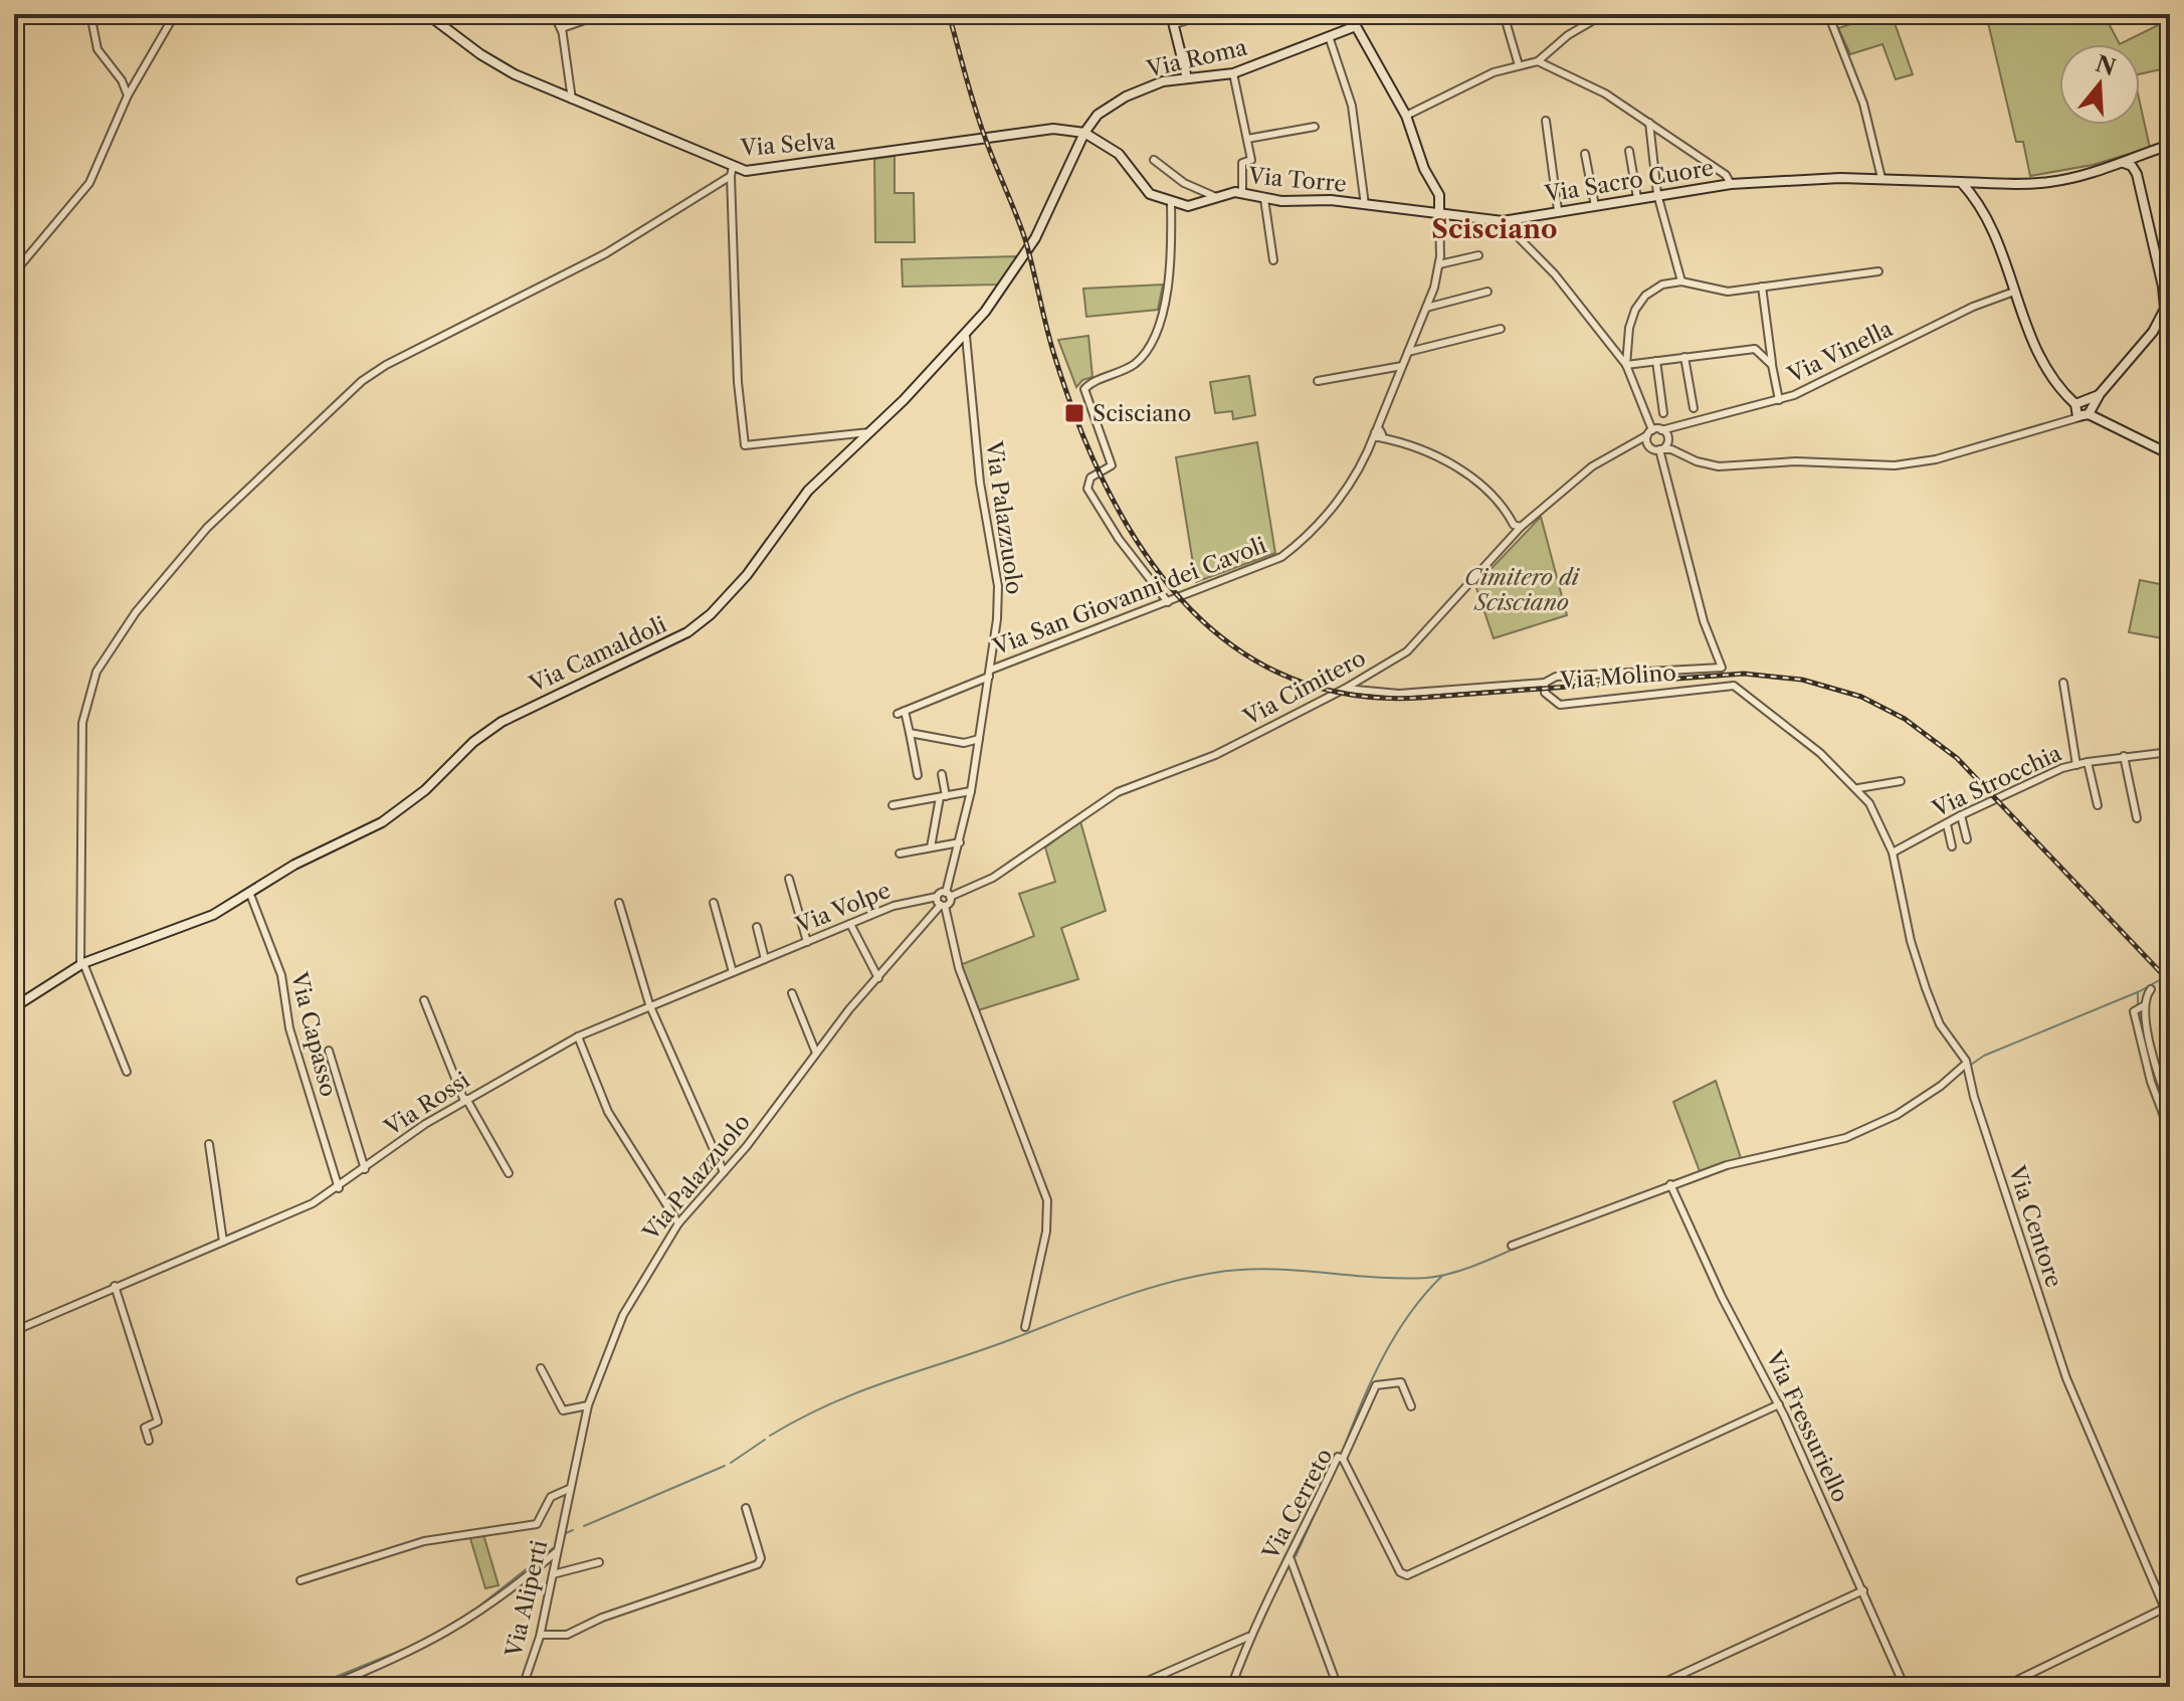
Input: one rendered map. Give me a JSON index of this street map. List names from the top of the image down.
{
  "streets": {
    "street": [
      "Via Roma",
      "Via Selva",
      "Via Torre",
      "Via Sacro Cuore",
      "Via Vinella",
      "Via Palazzuolo",
      "Via San Giovanni dei Cavoli",
      "Via Camaldoli",
      "Via Molino",
      "Via Cimitero",
      "Via Strocchia",
      "Via Volpe",
      "Via Capasso",
      "Via Rossi",
      "Via Centore",
      "Via Fressuriello",
      "Via Cerreto",
      "Via Aliperti"
    ]
  },
  "crossings": [
    ["Via Roma", "Via Selva"],
    ["Via Roma", "Via Camaldoli"],
    ["Via Selva", "Via Camaldoli"],
    ["Via Torre", "Via Sacro Cuore"],
    ["Via Torre", "Via San Giovanni dei Cavoli"],
    ["Via Sacro Cuore", "Via San Giovanni dei Cavoli"],
    ["Via Vinella", "Via Cimitero"],
    ["Via Palazzuolo", "Via San Giovanni dei Cavoli"],
    ["Via Palazzuolo", "Via Camaldoli"],
    ["Via Palazzuolo", "Via Cimitero"],
    ["Via Palazzuolo", "Via Aliperti"],
    ["Via Camaldoli", "Via Capasso"],
    ["Via Molino", "Via Strocchia"],
    ["Via Molino", "Via Centore"],
    ["Via Cimitero", "Via Volpe"],
    ["Via Strocchia", "Via Centore"],
    ["Via Volpe", "Via Rossi"],
    ["Via Capasso", "Via Rossi"]
  ],
  "districts": ["Scisciano"],
  "parks": ["Cimitero di Scisciano"],
  "places": {
    "transit": ["Scisciano"]
  },
  "north": "top"
}
